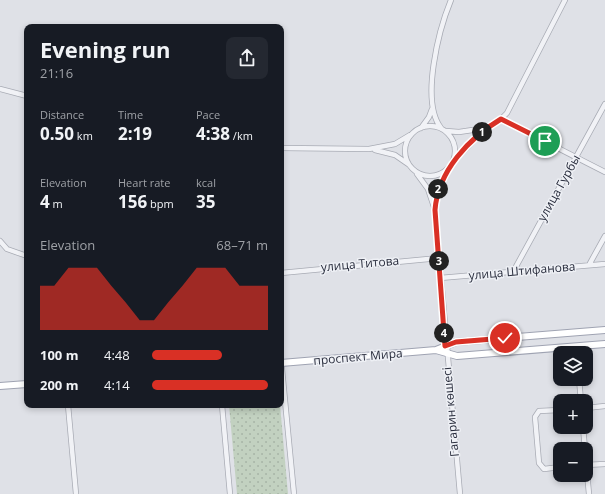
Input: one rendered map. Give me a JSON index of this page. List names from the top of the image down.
{
  "streets": {
    "main road": ["проспект Мира"],
    "street": [
      "улица Гурбы",
      "улица Титова",
      "улица Штифанова",
      "Гагарин көшесі"
    ]
  },
  "crossings": [
    ["улица Гурбы", "улица Штифанова"],
    ["улица Титова", "Гагарин көшесі"],
    ["улица Штифанова", "Гагарин көшесі"],
    ["проспект Мира", "Гагарин көшесі"]
  ],
  "page": {
    "heading": ["Evening run", "21:16"],
    "stats": [
      ["Distance", "0.50 km"],
      ["Time", "2:19"],
      ["Pace", "4:38 /km"],
      ["Elevation", "4 m"],
      ["Heart rate", "156 bpm"],
      ["kcal", "35"]
    ],
    "pins": [
      "1",
      "2",
      "3",
      "4"
    ],
    "chart": ["Elevation", "68–71 m"],
    "list": [
      {
        "name": "100 m",
        "note": "4:48"
      },
      {
        "name": "200 m",
        "note": "4:14"
      }
    ],
    "map_buttons": ["+", "−"]
  }
}
